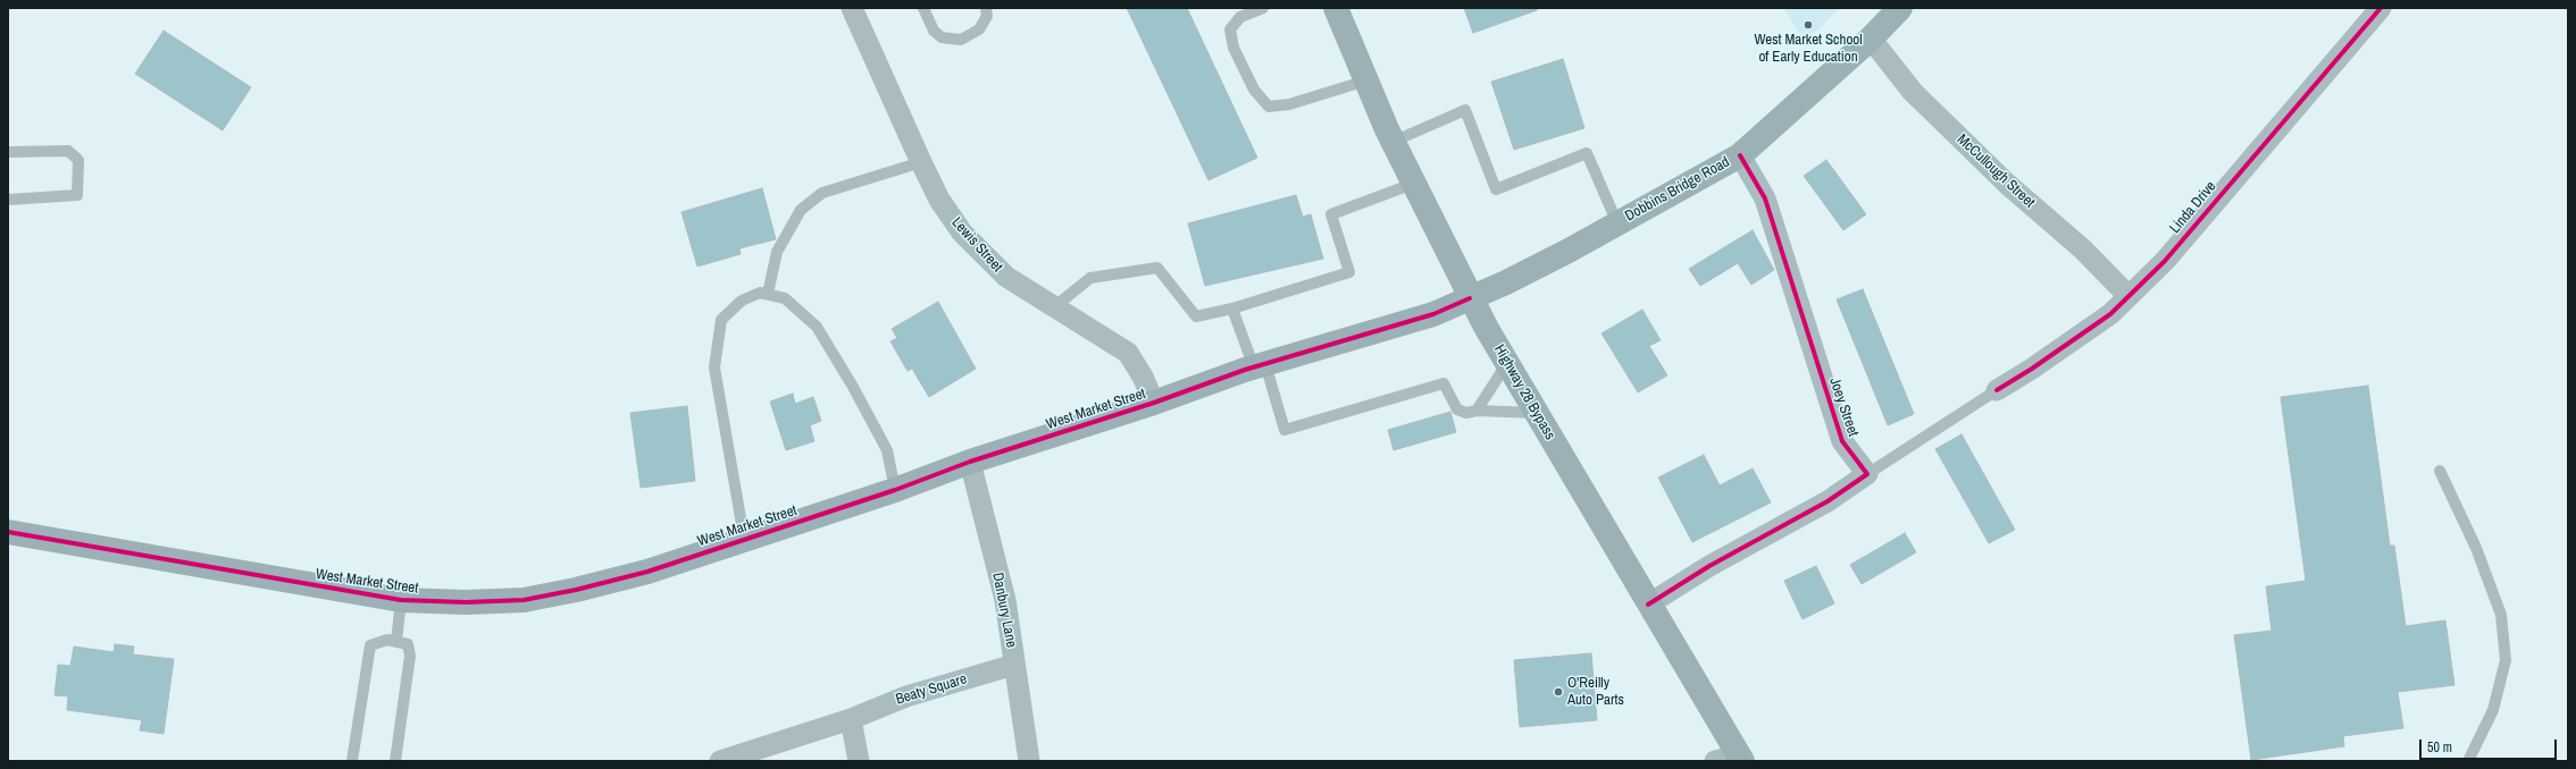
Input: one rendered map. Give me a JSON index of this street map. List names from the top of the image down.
{
  "streets": {
    "highway": ["Highway 28 Bypass"],
    "street": [
      "McCullough Street",
      "Dobbins Bridge Road",
      "Linda Drive",
      "Lewis Street",
      "Joey Street",
      "West Market Street",
      "Danbury Lane",
      "Beaty Square"
    ]
  },
  "crossings": [
    ["McCullough Street", "Dobbins Bridge Road"],
    ["McCullough Street", "Linda Drive"],
    ["Dobbins Bridge Road", "Highway 28 Bypass"],
    ["Dobbins Bridge Road", "Joey Street"],
    ["Dobbins Bridge Road", "West Market Street"],
    ["Lewis Street", "West Market Street"],
    ["Highway 28 Bypass", "West Market Street"],
    ["West Market Street", "Danbury Lane"],
    ["Danbury Lane", "Beaty Square"]
  ],
  "places": ["West Market School of Early Education", "O'Reilly Auto Parts"],
  "scale_bar": "50 m"
}
